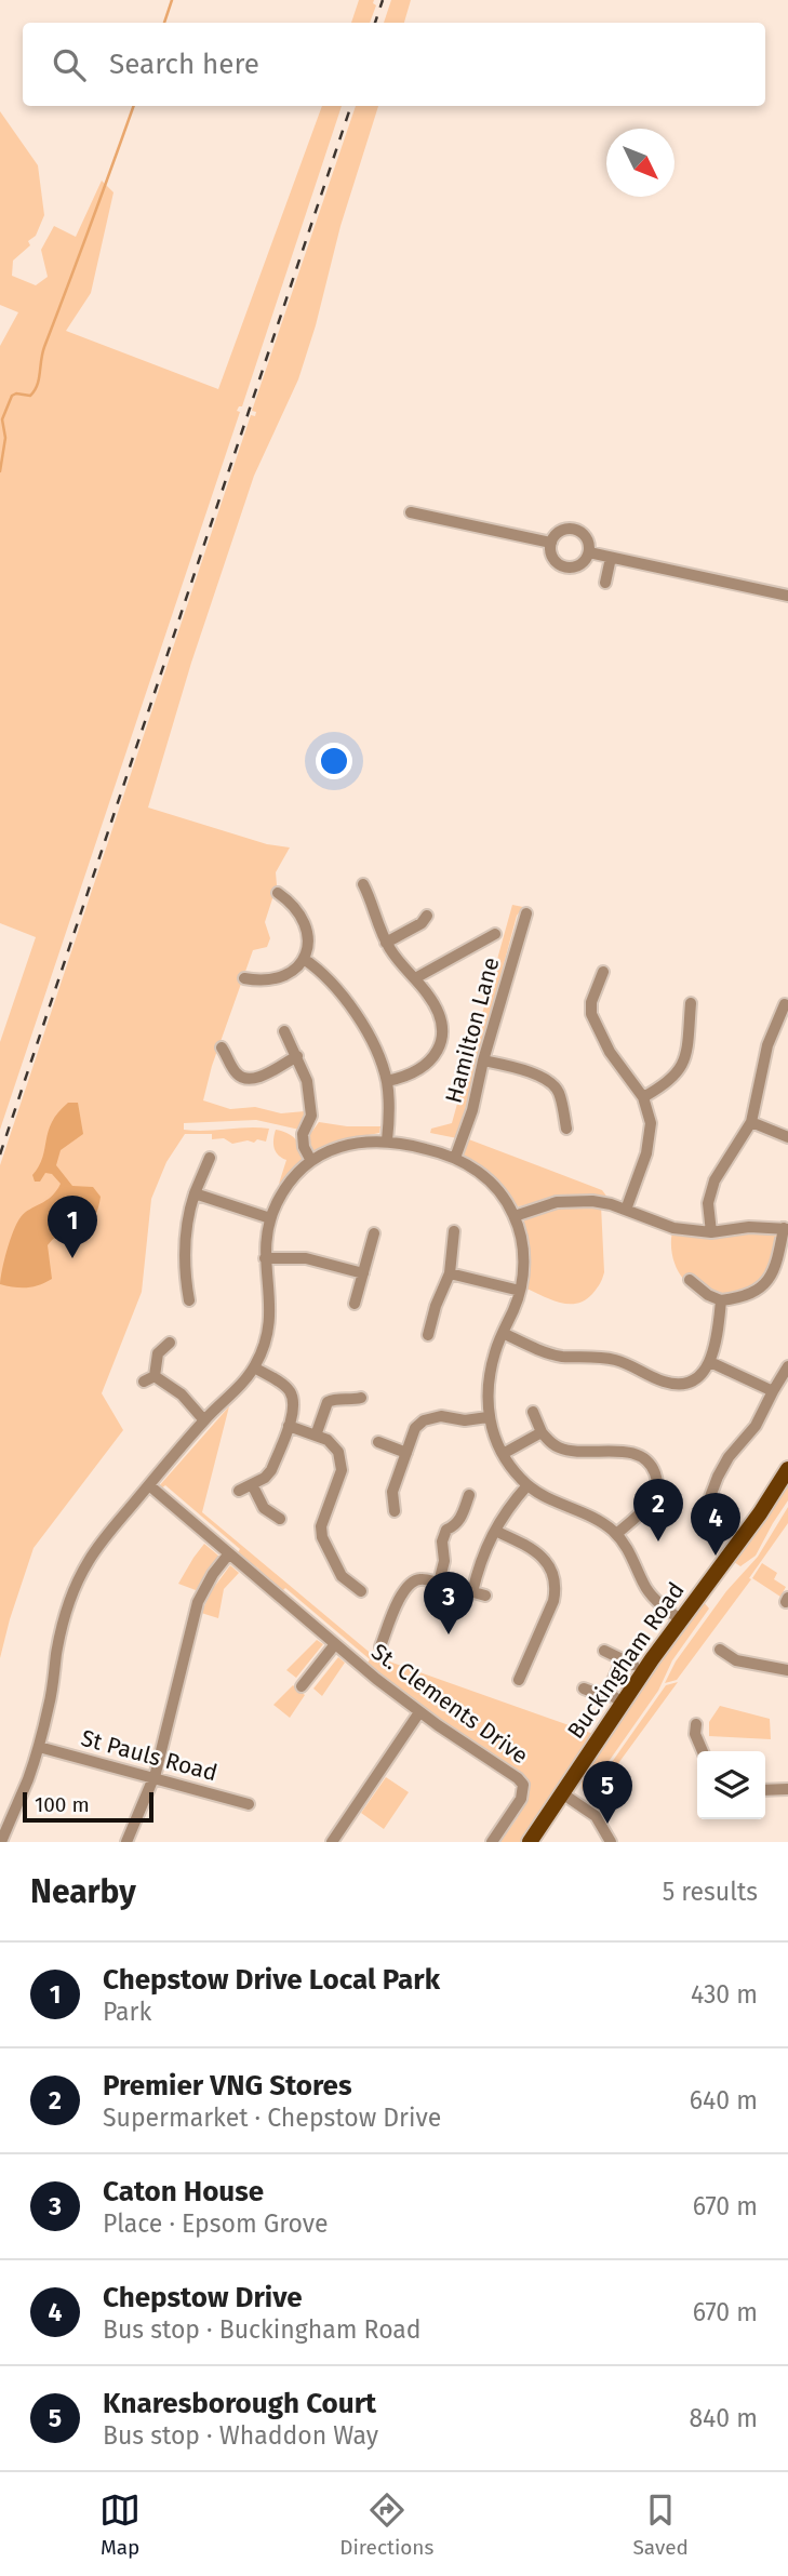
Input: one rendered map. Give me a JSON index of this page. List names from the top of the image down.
{
  "streets": {
    "main road": ["Buckingham Road"],
    "street": ["Hamilton Lane", "St. Clements Drive", "St Pauls Road"]
  },
  "scale_bar": "100 m",
  "north": "bottom right",
  "page": {
    "search": "Search here",
    "pins": [
      "1",
      "2",
      "4",
      "3",
      "5"
    ],
    "scale": "100 m",
    "heading": ["Nearby", "5 results"],
    "list": [
      {
        "mark": "1",
        "name": "Chepstow Drive Local Park",
        "note": "Park",
        "value": "430 m"
      },
      {
        "mark": "2",
        "name": "Premier VNG Stores",
        "note": "Supermarket · Chepstow Drive",
        "value": "640 m"
      },
      {
        "mark": "3",
        "name": "Caton House",
        "note": "Place · Epsom Grove",
        "value": "670 m"
      },
      {
        "mark": "4",
        "name": "Chepstow Drive",
        "note": "Bus stop · Buckingham Road",
        "value": "670 m"
      },
      {
        "mark": "5",
        "name": "Knaresborough Court",
        "note": "Bus stop · Whaddon Way",
        "value": "840 m"
      }
    ],
    "nav": ["Map", "Directions", "Saved"]
  }
}
